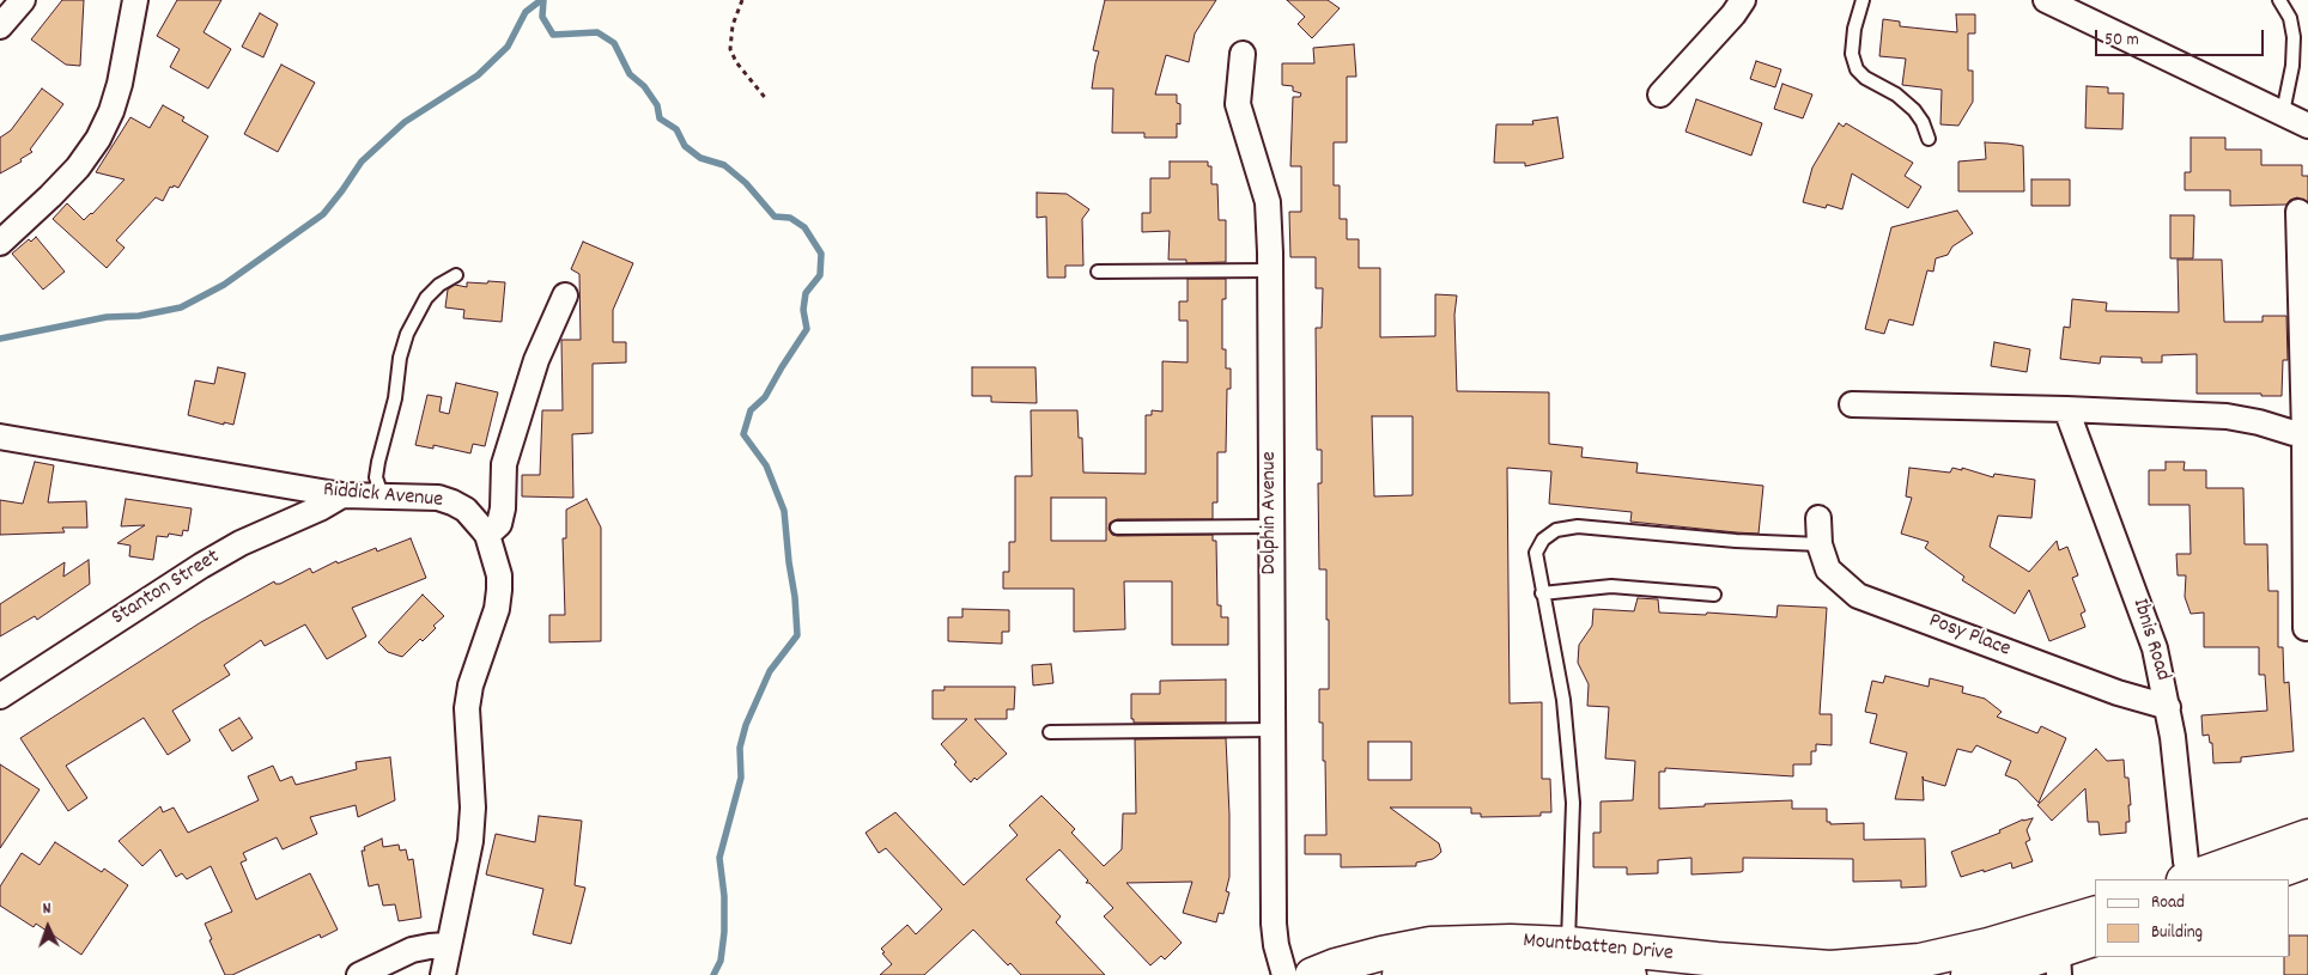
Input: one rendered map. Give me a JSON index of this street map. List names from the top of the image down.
{
  "streets": {
    "main road": ["Mountbatten Drive"],
    "street": [
      "Riddick Avenue",
      "Dolphin Avenue",
      "Stanton Street",
      "Posy Place",
      "Ibnis Road"
    ]
  },
  "crossings": [
    ["Riddick Avenue", "Stanton Street"],
    ["Posy Place", "Ibnis Road"]
  ],
  "legend": ["Road", "Building"],
  "scale_bar": "50 m",
  "north": "top"
}
